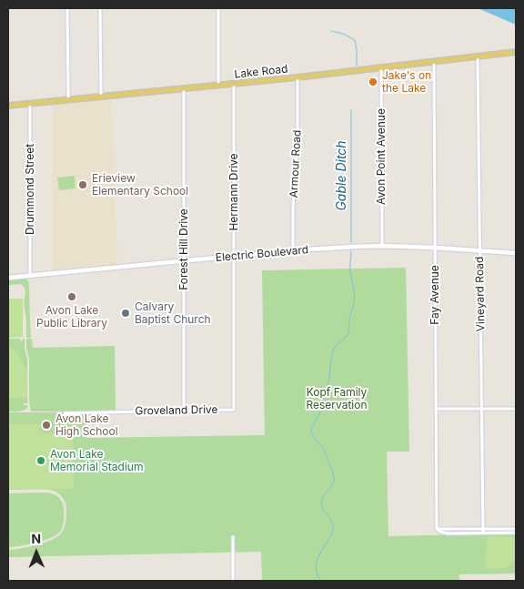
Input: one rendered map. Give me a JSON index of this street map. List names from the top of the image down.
{
  "streets": {
    "main road": ["Lake Road"],
    "street": [
      "Avon Point Avenue",
      "Armour Road",
      "Drummond Street",
      "Hermann Drive",
      "Forest Hill Drive",
      "Electric Boulevard",
      "Vineyard Road",
      "Fay Avenue",
      "Groveland Drive"
    ]
  },
  "crossings": [
    ["Lake Road", "Avon Point Avenue"],
    ["Lake Road", "Armour Road"],
    ["Lake Road", "Drummond Street"],
    ["Lake Road", "Hermann Drive"],
    ["Lake Road", "Forest Hill Drive"],
    ["Lake Road", "Vineyard Road"],
    ["Lake Road", "Fay Avenue"],
    ["Avon Point Avenue", "Electric Boulevard"],
    ["Armour Road", "Electric Boulevard"],
    ["Drummond Street", "Electric Boulevard"],
    ["Hermann Drive", "Electric Boulevard"],
    ["Hermann Drive", "Groveland Drive"],
    ["Forest Hill Drive", "Electric Boulevard"],
    ["Forest Hill Drive", "Groveland Drive"],
    ["Electric Boulevard", "Vineyard Road"],
    ["Electric Boulevard", "Fay Avenue"],
    ["Vineyard Road", "Fay Avenue"]
  ],
  "water": ["Gable Ditch"],
  "parks": ["Kopf Family Reservation"],
  "places": [
    "Jake's on the Lake",
    "Erieview Elementary School",
    "Avon Lake Public Library",
    "Calvary Baptist Church",
    "Avon Lake High School",
    "Avon Lake Memorial Stadium"
  ],
  "north": "top"
}
